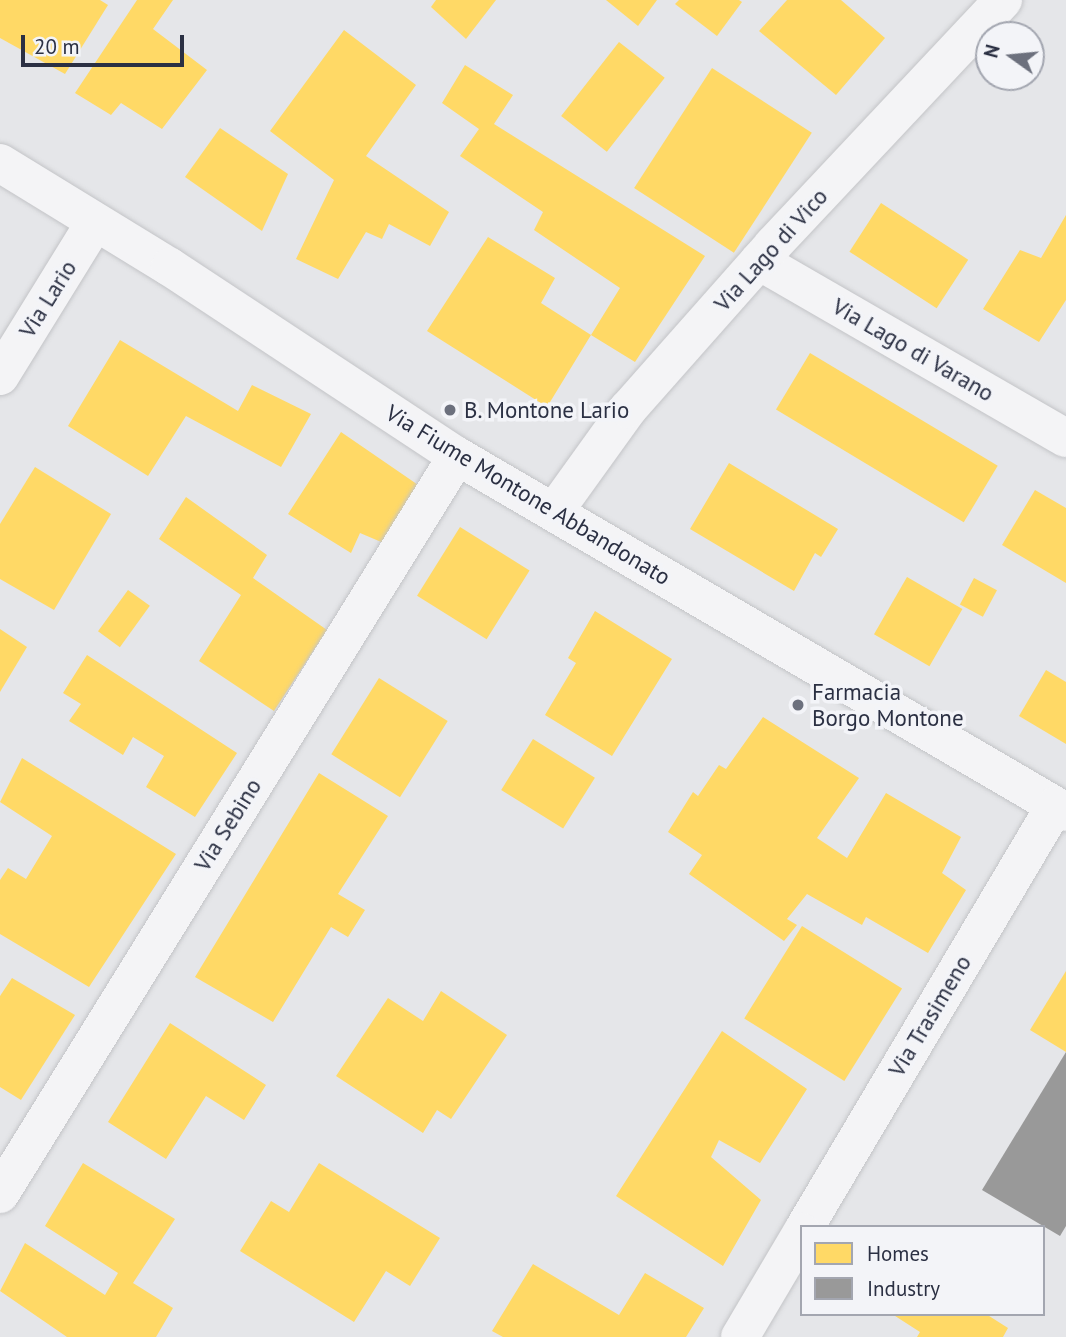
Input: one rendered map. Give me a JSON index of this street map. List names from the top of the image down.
{
  "streets": {
    "street": [
      "Via Lago di Vico",
      "Via Lario",
      "Via Lago di Varano",
      "Via Fiume Montone Abbandonato",
      "Via Sebino",
      "Via Trasimeno"
    ]
  },
  "crossings": [
    ["Via Lago di Vico", "Via Lago di Varano"],
    ["Via Lago di Vico", "Via Fiume Montone Abbandonato"],
    ["Via Lario", "Via Fiume Montone Abbandonato"],
    ["Via Fiume Montone Abbandonato", "Via Sebino"],
    ["Via Fiume Montone Abbandonato", "Via Trasimeno"]
  ],
  "places": ["B. Montone Lario", "Farmacia Borgo Montone"],
  "legend": ["Homes", "Industry"],
  "scale_bar": "20 m",
  "north": "left"
}
